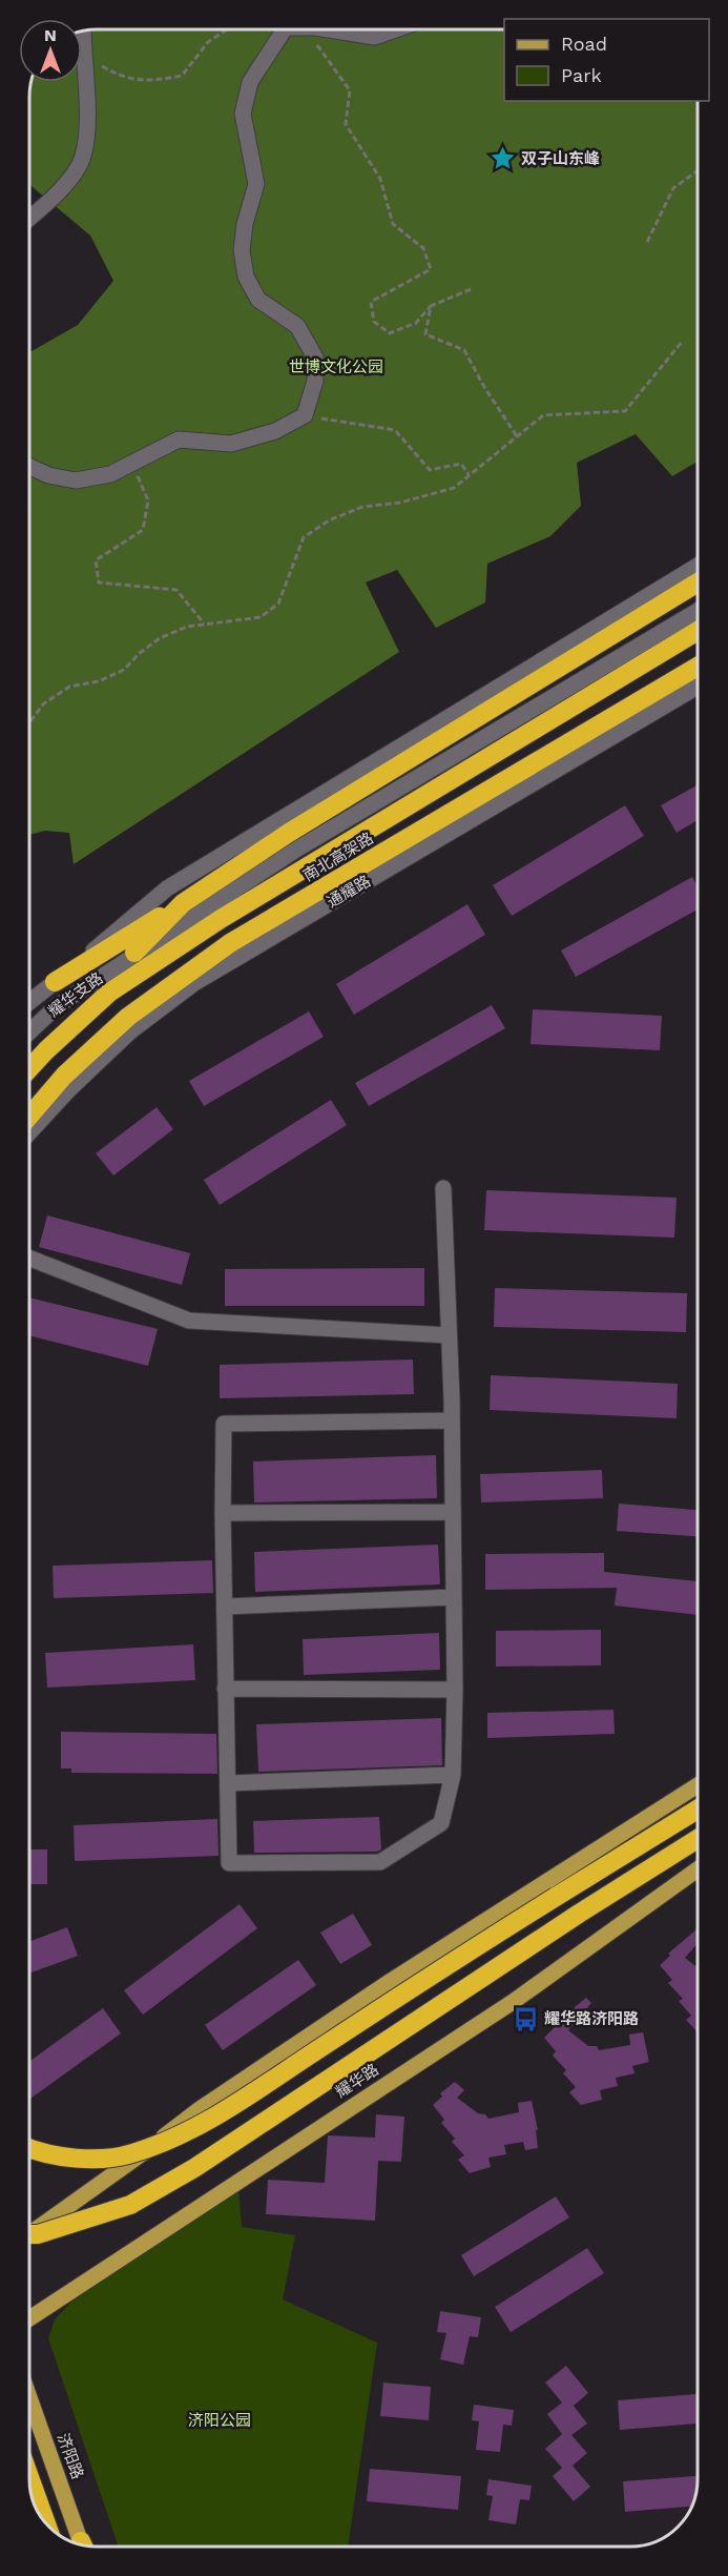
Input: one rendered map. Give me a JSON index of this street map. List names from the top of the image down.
{
  "streets": {
    "highway": ["南北高架路"],
    "main road": ["耀华路", "济阳路"],
    "street": ["通耀路", "耀华支路"]
  },
  "parks": ["世博文化公园", "济阳公园"],
  "places": {
    "place": ["双子山东峰"],
    "bus stop": ["耀华路济阳路"]
  },
  "legend": ["Road", "Park"],
  "north": "top"
}
